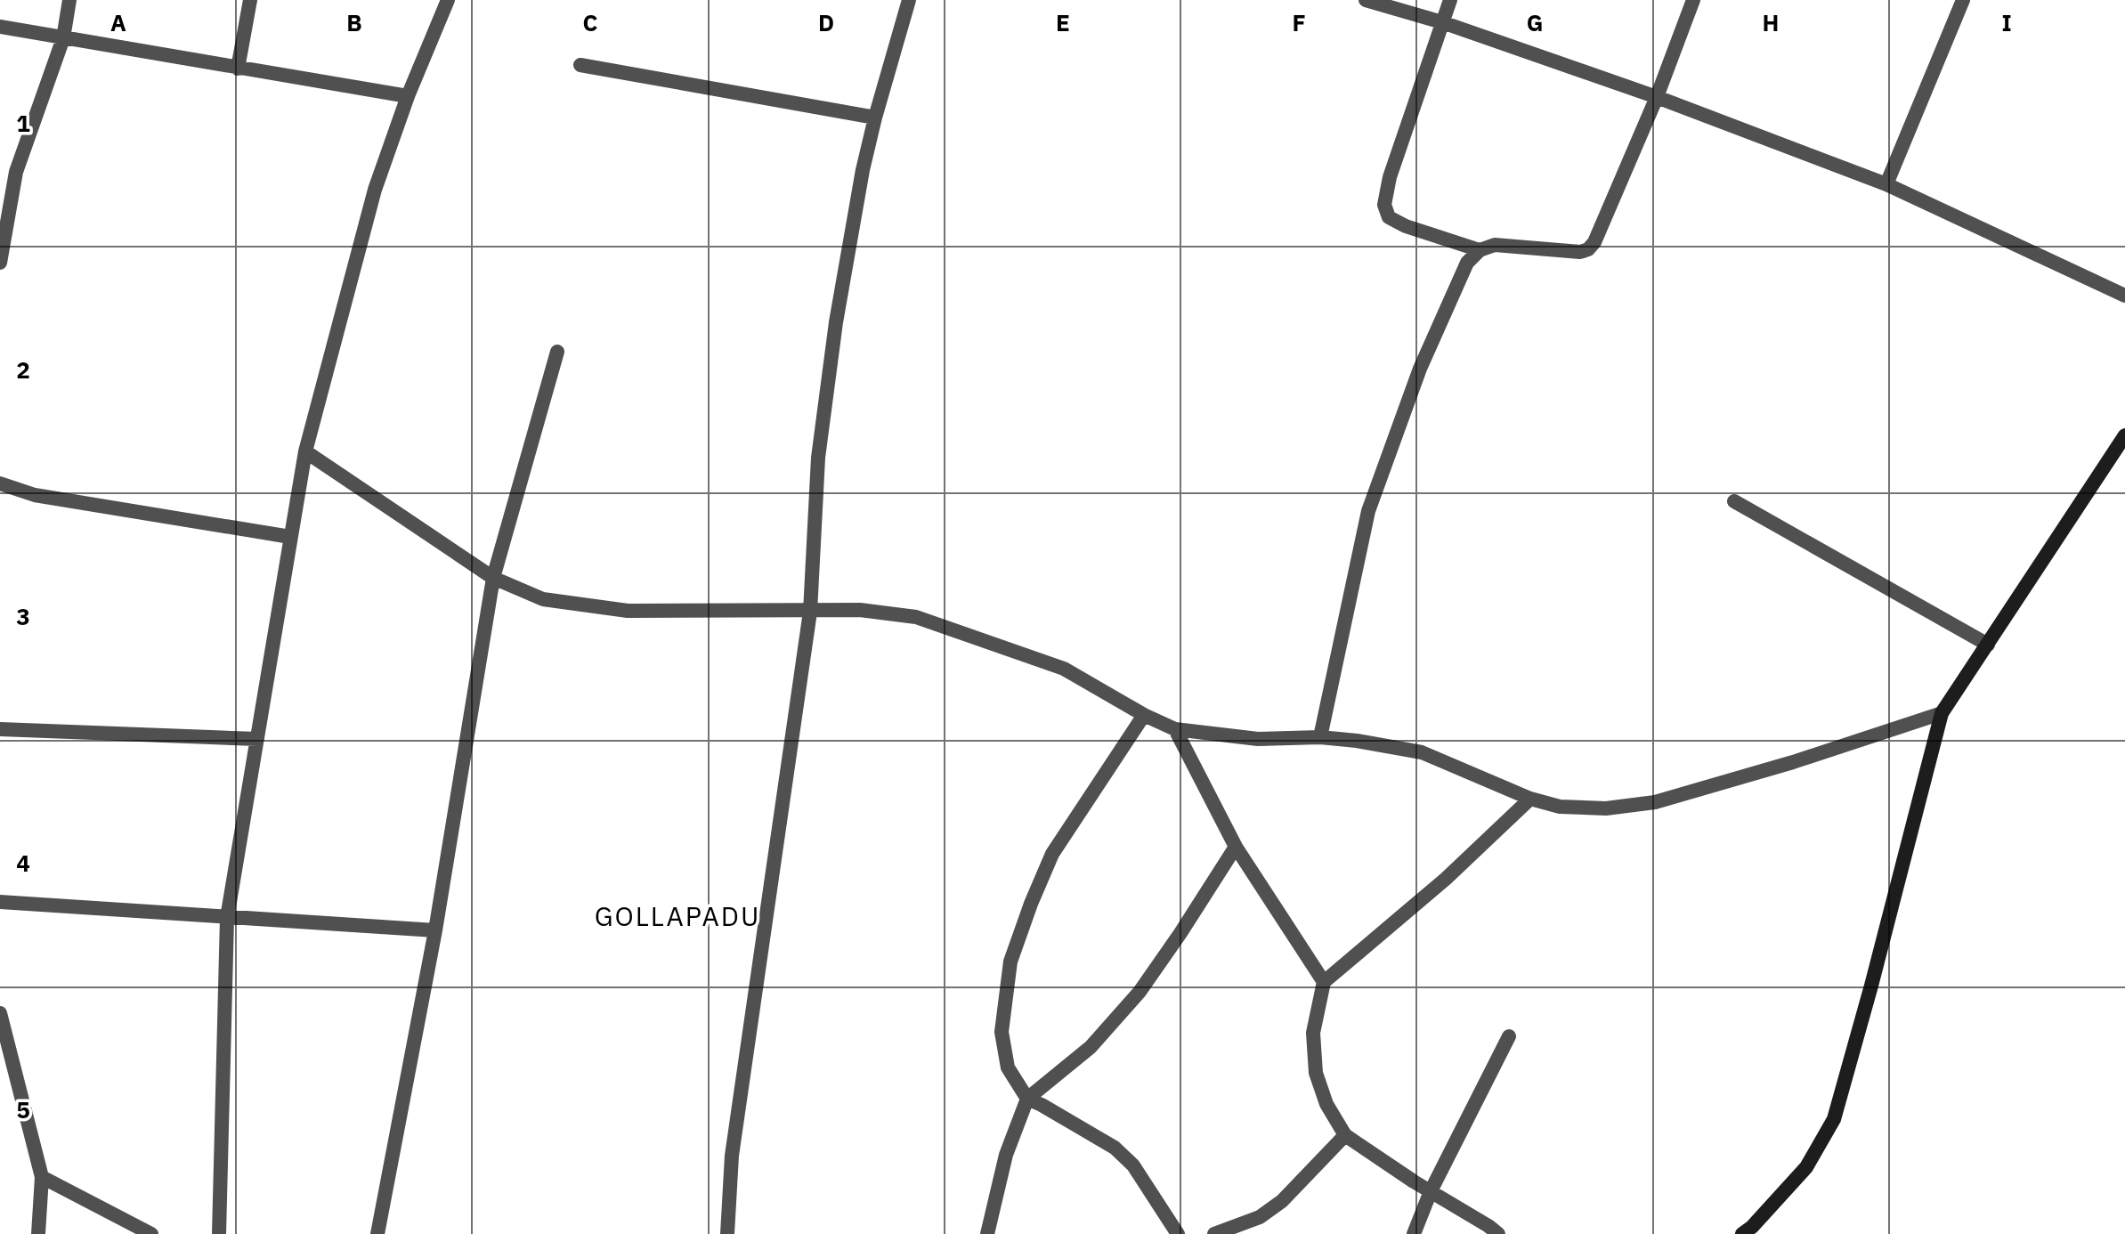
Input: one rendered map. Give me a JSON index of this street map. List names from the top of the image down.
{
  "districts": ["GOLLAPADU"],
  "grid": {
    "columns": [
      "A",
      "B",
      "C",
      "D",
      "E",
      "F",
      "G",
      "H",
      "I"
    ],
    "rows": [
      "1",
      "2",
      "3",
      "4",
      "5"
    ]
  }
}
